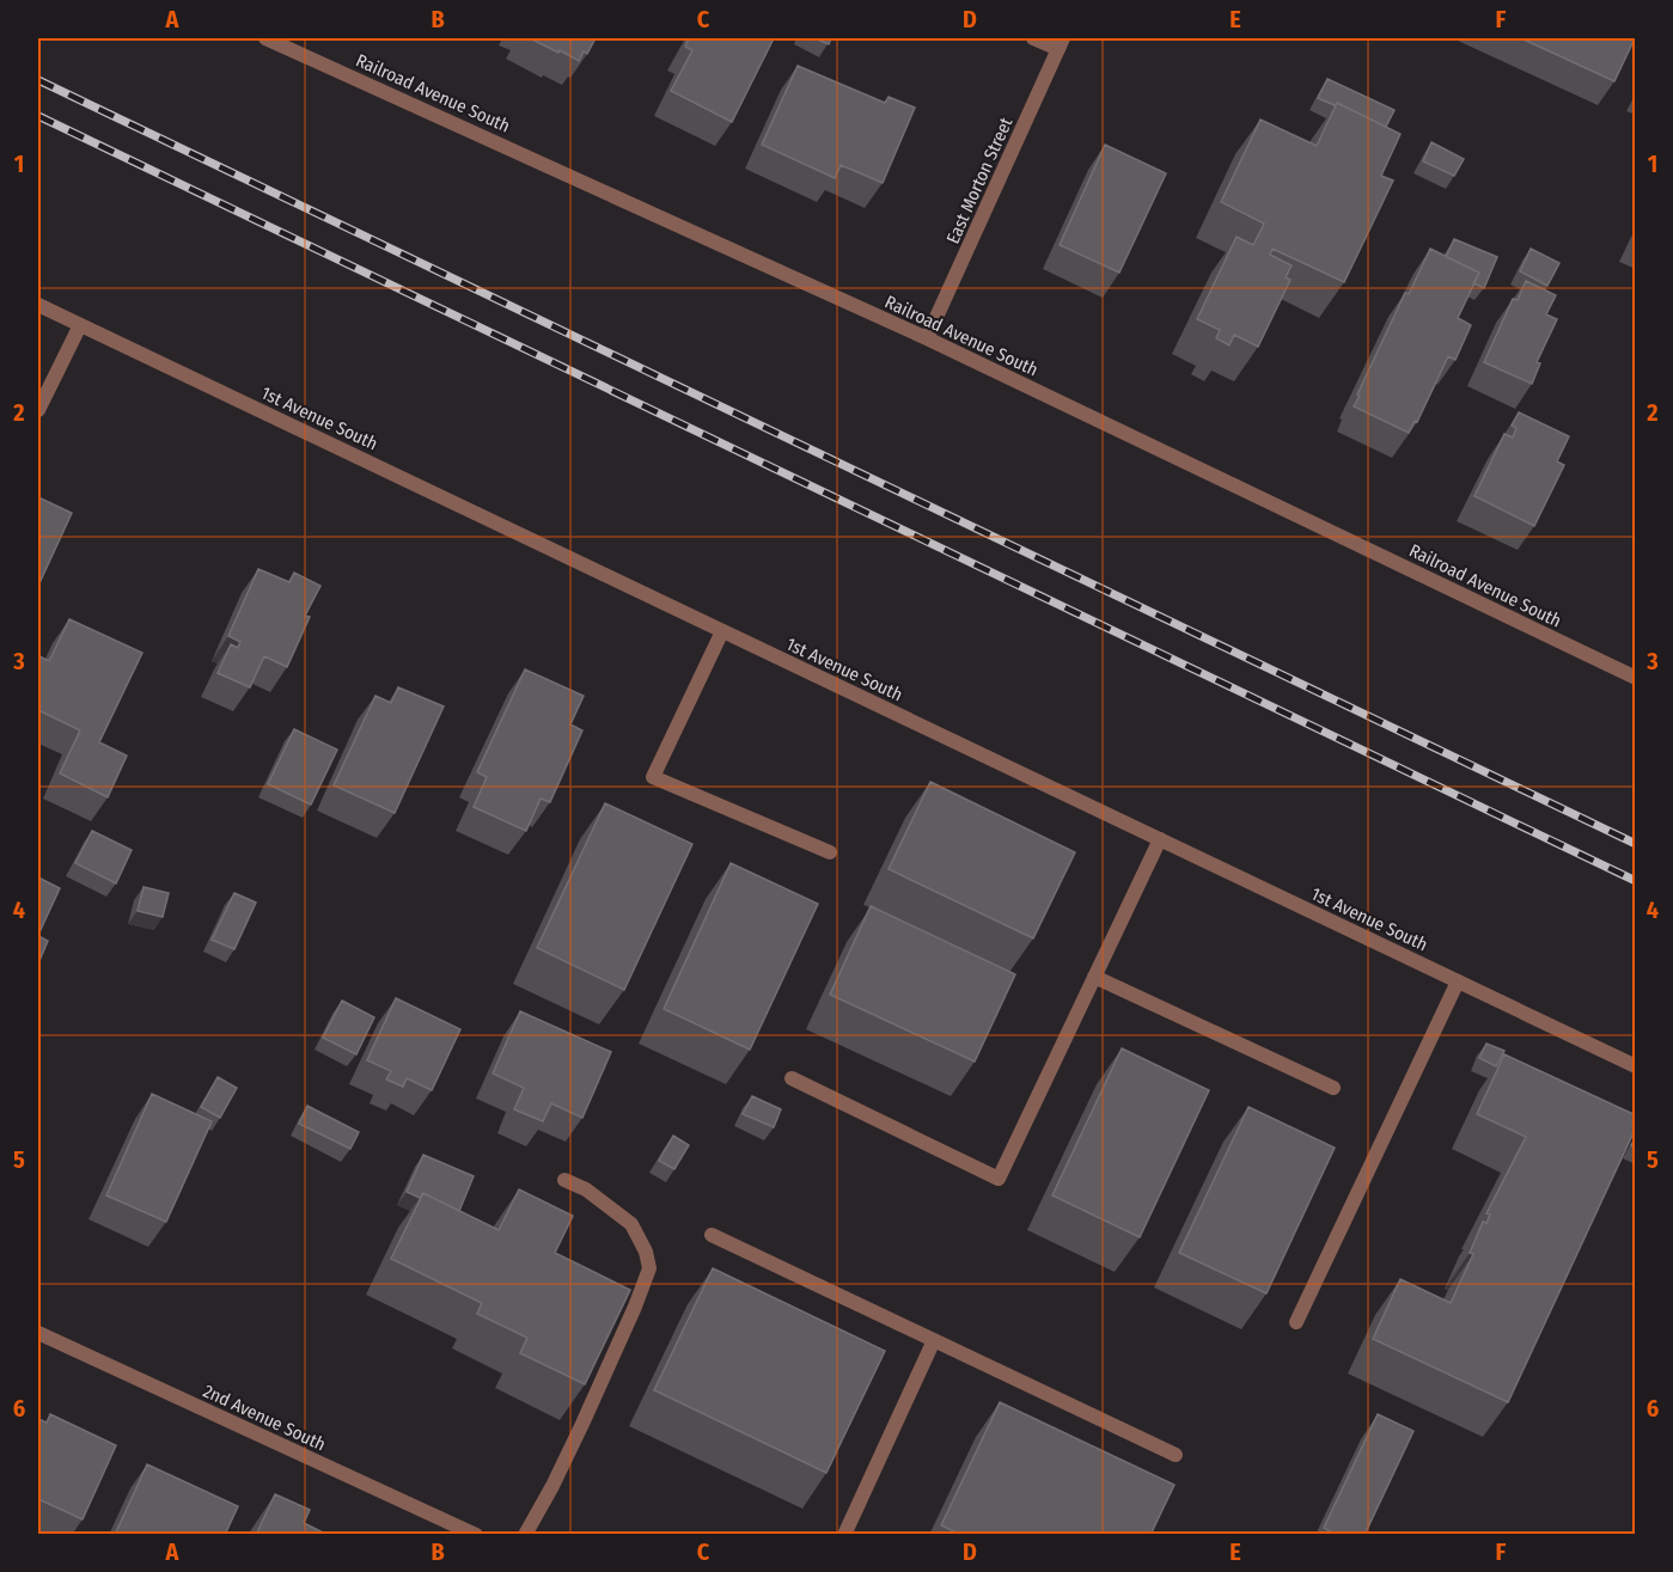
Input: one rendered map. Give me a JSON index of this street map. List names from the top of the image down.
{
  "streets": {
    "street": [
      "Railroad Avenue South",
      "East Morton Street",
      "1st Avenue South",
      "2nd Avenue South"
    ]
  },
  "crossings": [
    ["Railroad Avenue South", "East Morton Street"]
  ],
  "grid": {
    "columns": [
      "A",
      "B",
      "C",
      "D",
      "E",
      "F"
    ],
    "rows": [
      "1",
      "2",
      "3",
      "4",
      "5",
      "6"
    ]
  }
}
